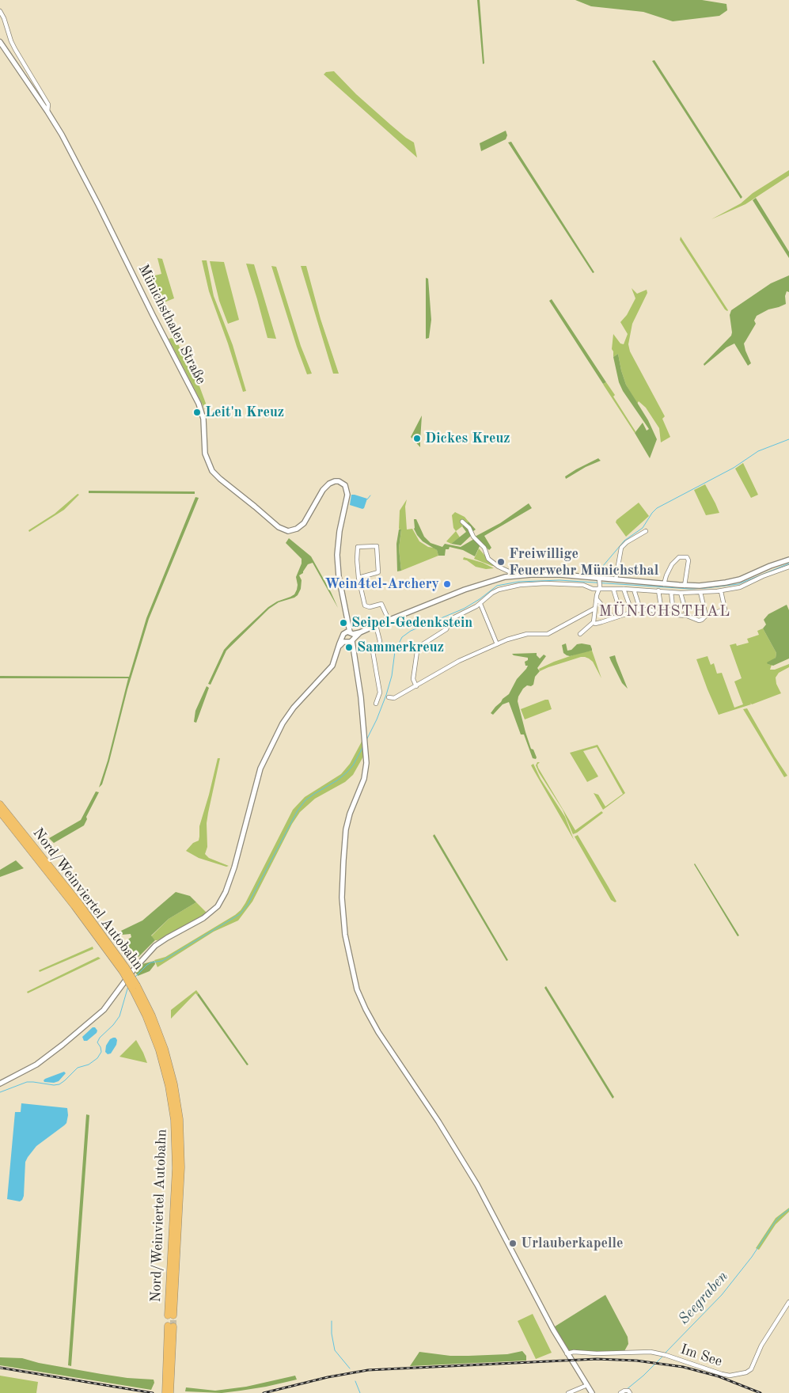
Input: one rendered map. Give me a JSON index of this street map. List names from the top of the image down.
{
  "streets": {
    "highway": ["Nord/Weinviertel Autobahn"],
    "street": ["Münichsthaler Straße", "Im See"]
  },
  "districts": ["MÜNICHSTHAL"],
  "water": ["Seegraben"],
  "places": [
    "Leit'n Kreuz",
    "Dickes Kreuz",
    "Freiwillige Feuerwehr Münichsthal",
    "Wein4tel-Archery",
    "Seipel-Gedenkstein",
    "Sammerkreuz",
    "Urlauberkapelle"
  ]
}
